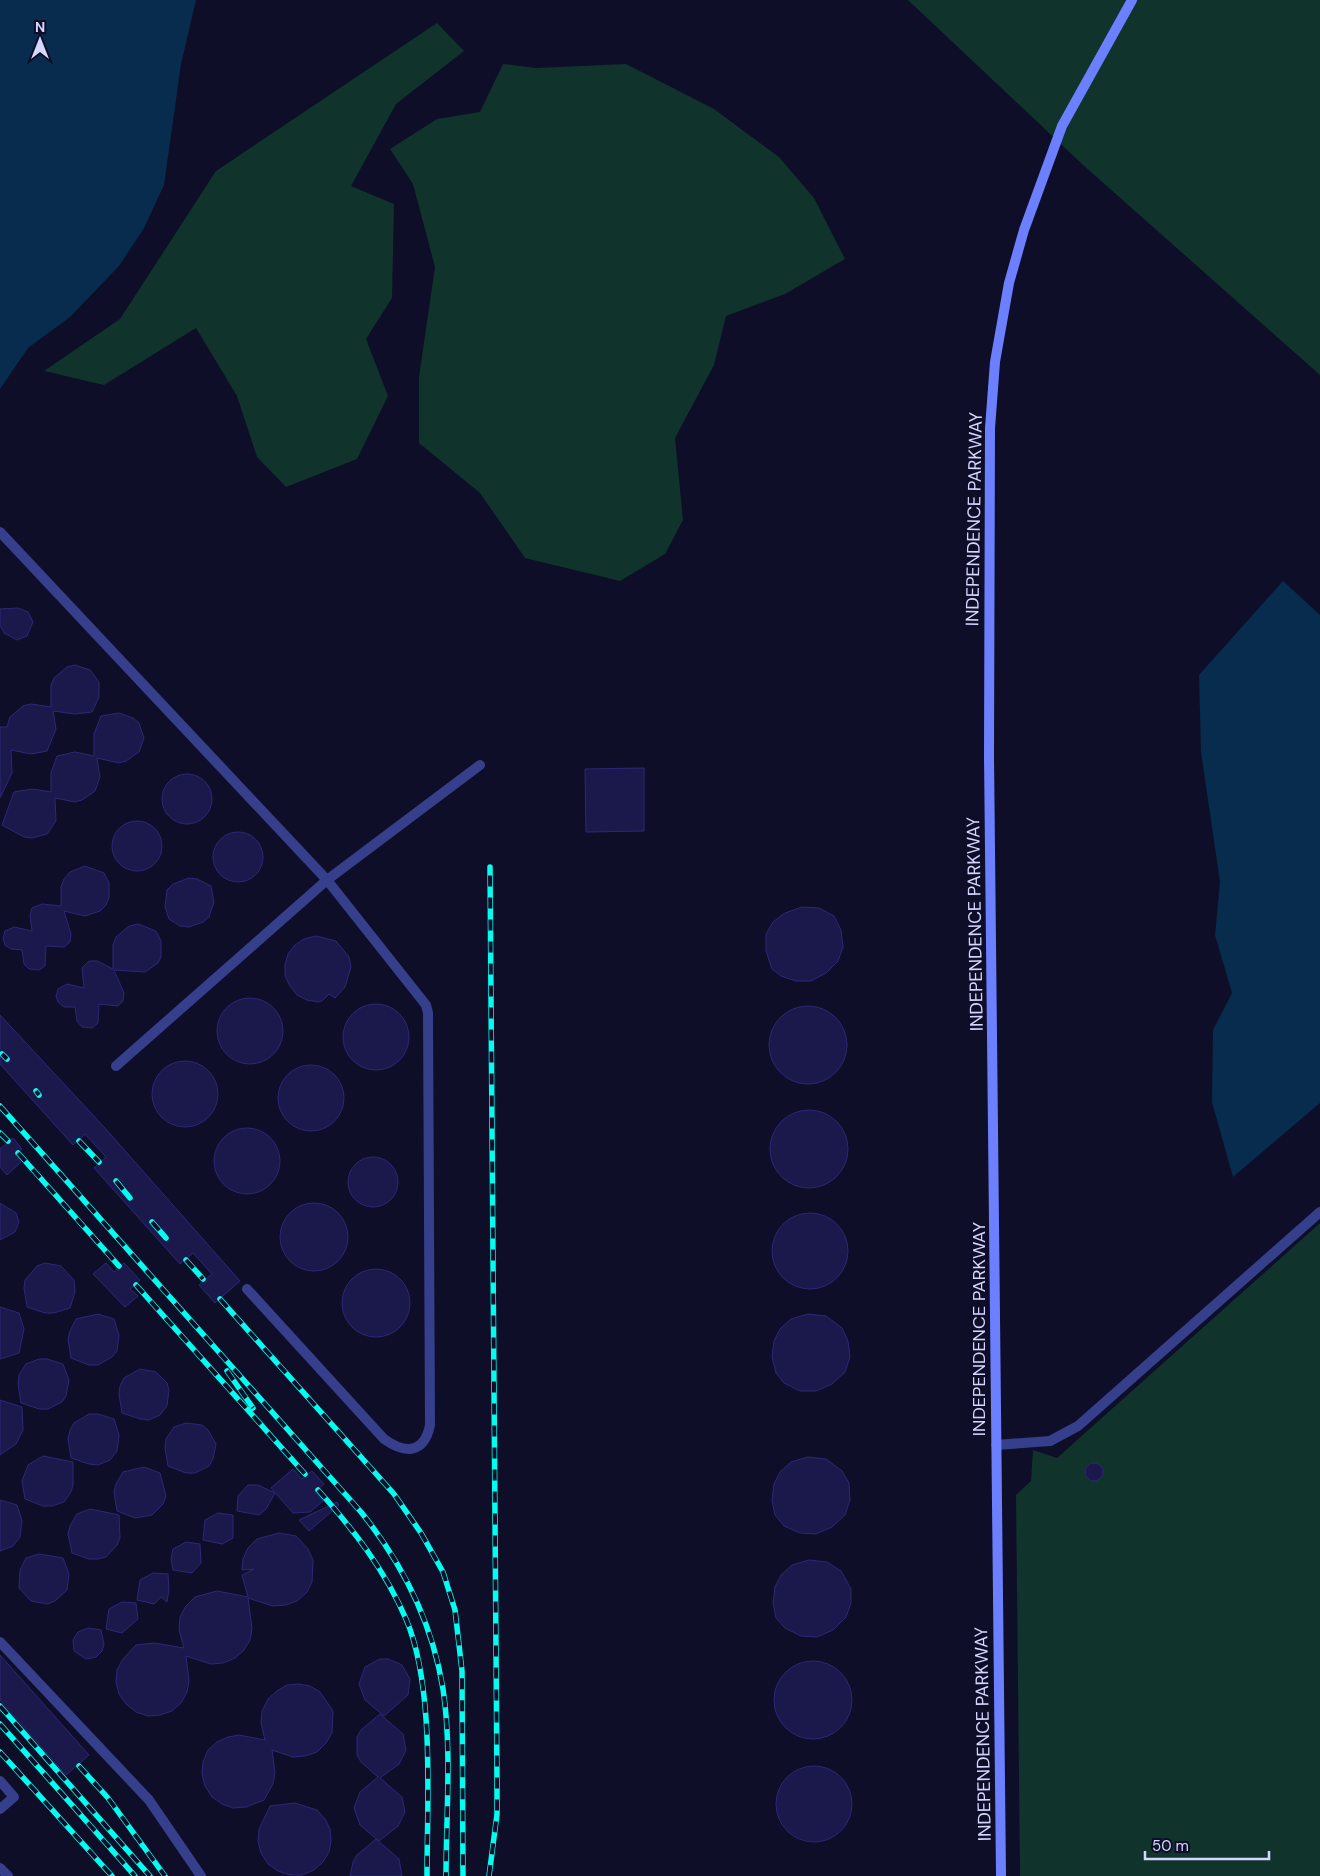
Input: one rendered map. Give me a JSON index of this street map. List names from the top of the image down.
{
  "streets": {
    "main road": ["INDEPENDENCE PARKWAY"]
  },
  "scale_bar": "50 m",
  "north": "top"
}
